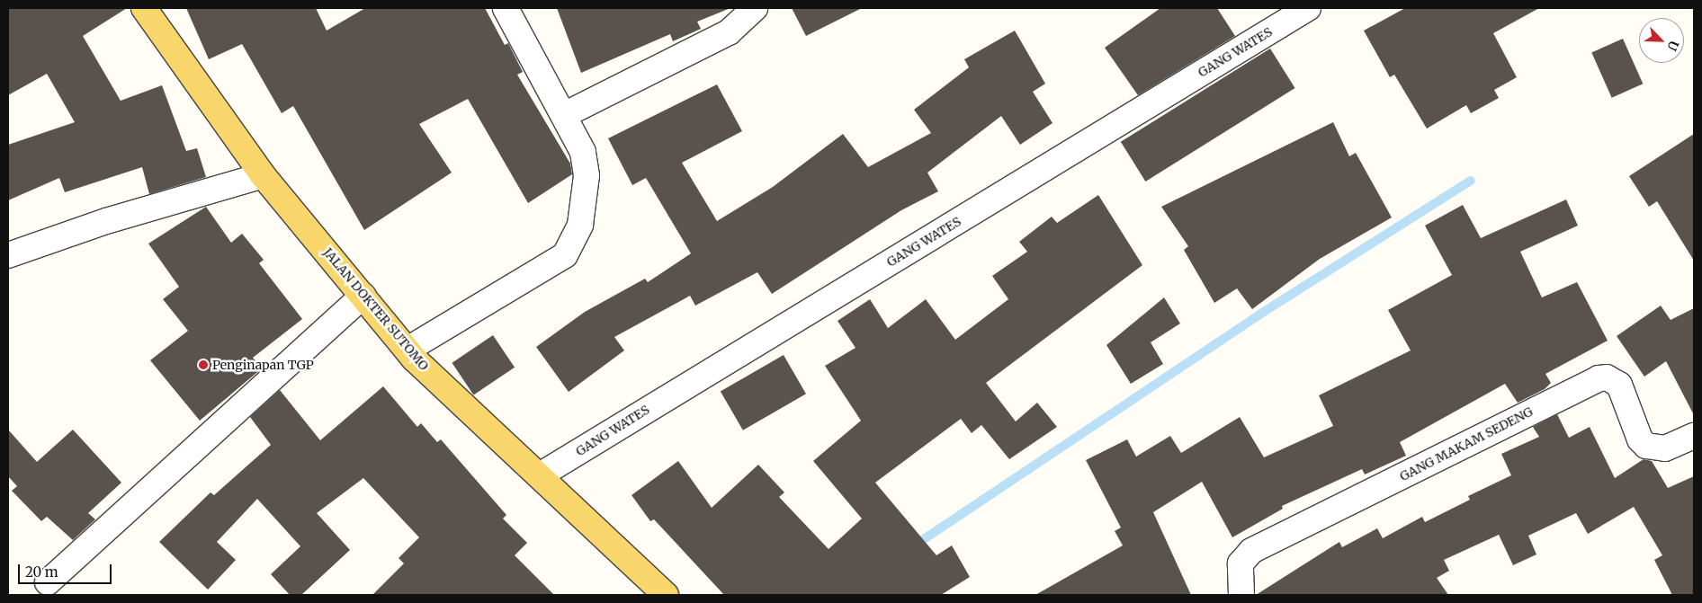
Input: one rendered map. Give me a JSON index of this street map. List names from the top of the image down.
{
  "streets": {
    "main road": ["JALAN DOKTER SUTOMO"],
    "street": ["GANG WATES", "GANG MAKAM SEDENG"]
  },
  "crossings": [
    ["GANG WATES", "JALAN DOKTER SUTOMO"]
  ],
  "places": ["Penginapan TGP"],
  "scale_bar": "20 m",
  "north": "bottom right"
}
